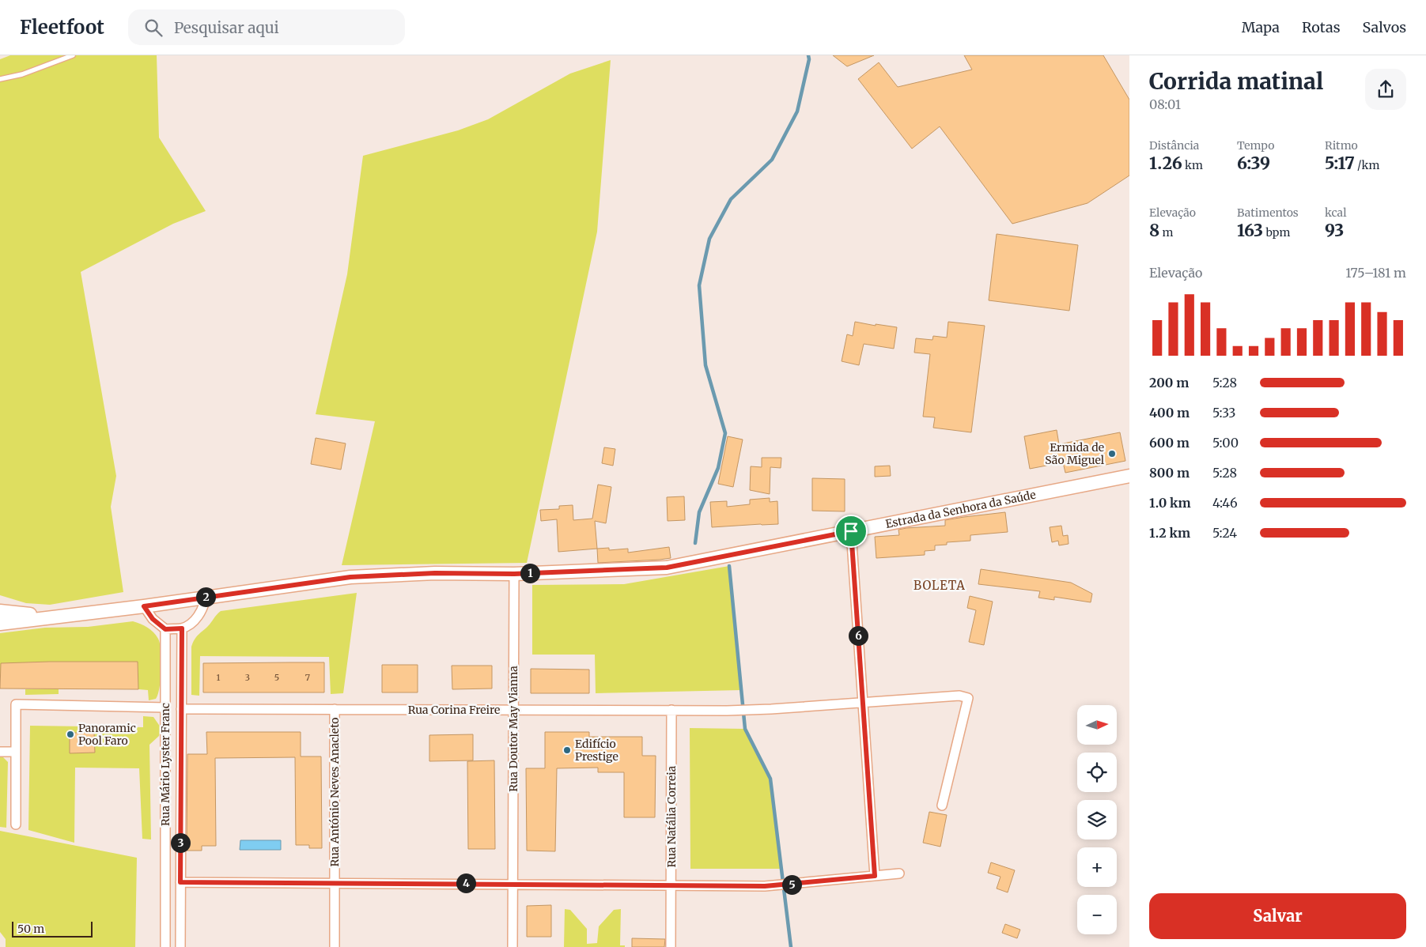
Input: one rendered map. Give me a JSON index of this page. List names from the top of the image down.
{
  "streets": {
    "street": [
      "Estrada da Senhora da Saúde",
      "Rua Corina Freire",
      "Rua Doutor May Vianna",
      "Rua Mário Lyster Franc",
      "Rua António Neves Anacleto",
      "Rua Natália Correia"
    ]
  },
  "crossings": [
    ["Estrada da Senhora da Saúde", "Rua Doutor May Vianna"],
    ["Rua Corina Freire", "Rua Doutor May Vianna"],
    ["Rua Corina Freire", "Rua Mário Lyster Franc"],
    ["Rua Corina Freire", "Rua António Neves Anacleto"],
    ["Rua Corina Freire", "Rua Natália Correia"]
  ],
  "districts": ["BOLETA"],
  "places": ["Ermida de São Miguel", "Panoramic Pool Faro", "Edifício Prestige"],
  "house_numbers": [
    "1",
    "3",
    "5",
    "7"
  ],
  "scale_bar": "50 m",
  "north": "right",
  "page": {
    "header": "Fleetfoot",
    "search": "Pesquisar aqui",
    "nav": ["Mapa", "Rotas", "Salvos"],
    "heading": ["Corrida matinal", "08:01"],
    "stats": [
      ["Distância", "1.26 km"],
      ["Tempo", "6:39"],
      ["Ritmo", "5:17 /km"],
      ["Elevação", "8 m"],
      ["Batimentos", "163 bpm"],
      ["kcal", "93"]
    ],
    "chart": ["Elevação", "175–181 m"],
    "list": [
      {
        "name": "200 m",
        "note": "5:28"
      },
      {
        "name": "400 m",
        "note": "5:33"
      },
      {
        "name": "600 m",
        "note": "5:00"
      },
      {
        "name": "800 m",
        "note": "5:28"
      },
      {
        "name": "1.0 km",
        "note": "4:46"
      },
      {
        "name": "1.2 km",
        "note": "5:24"
      }
    ],
    "pins": [
      "1",
      "2",
      "6",
      "3",
      "4",
      "5"
    ],
    "map_buttons": ["+", "−"],
    "buttons": "Salvar",
    "scale": "50 m"
  }
}
